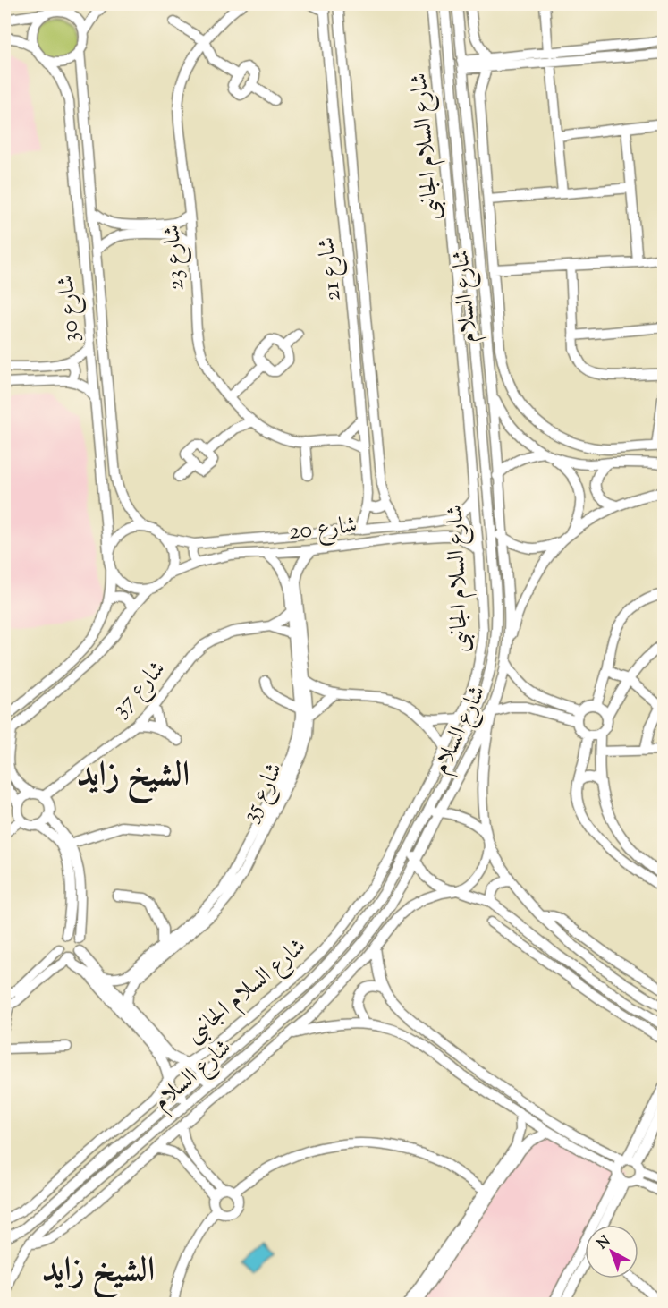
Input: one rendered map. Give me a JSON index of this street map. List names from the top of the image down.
{
  "streets": {
    "street": [
      "شارع السلام الجانبى",
      "شارع 23",
      "شارع 21",
      "شارع السلام",
      "شارع 30",
      "شارع 20",
      "شارع 37",
      "شارع 35"
    ]
  },
  "crossings": [
    ["شارع السلام الجانبى", "شارع 20"],
    ["شارع 23", "شارع 21"],
    ["شارع 21", "شارع 20"],
    ["شارع 30", "شارع 20"],
    ["شارع 20", "شارع 35"],
    ["شارع 37", "شارع 35"]
  ],
  "districts": ["الشيخ زايد", "الشيخ زايد"],
  "north": "top left"
}
